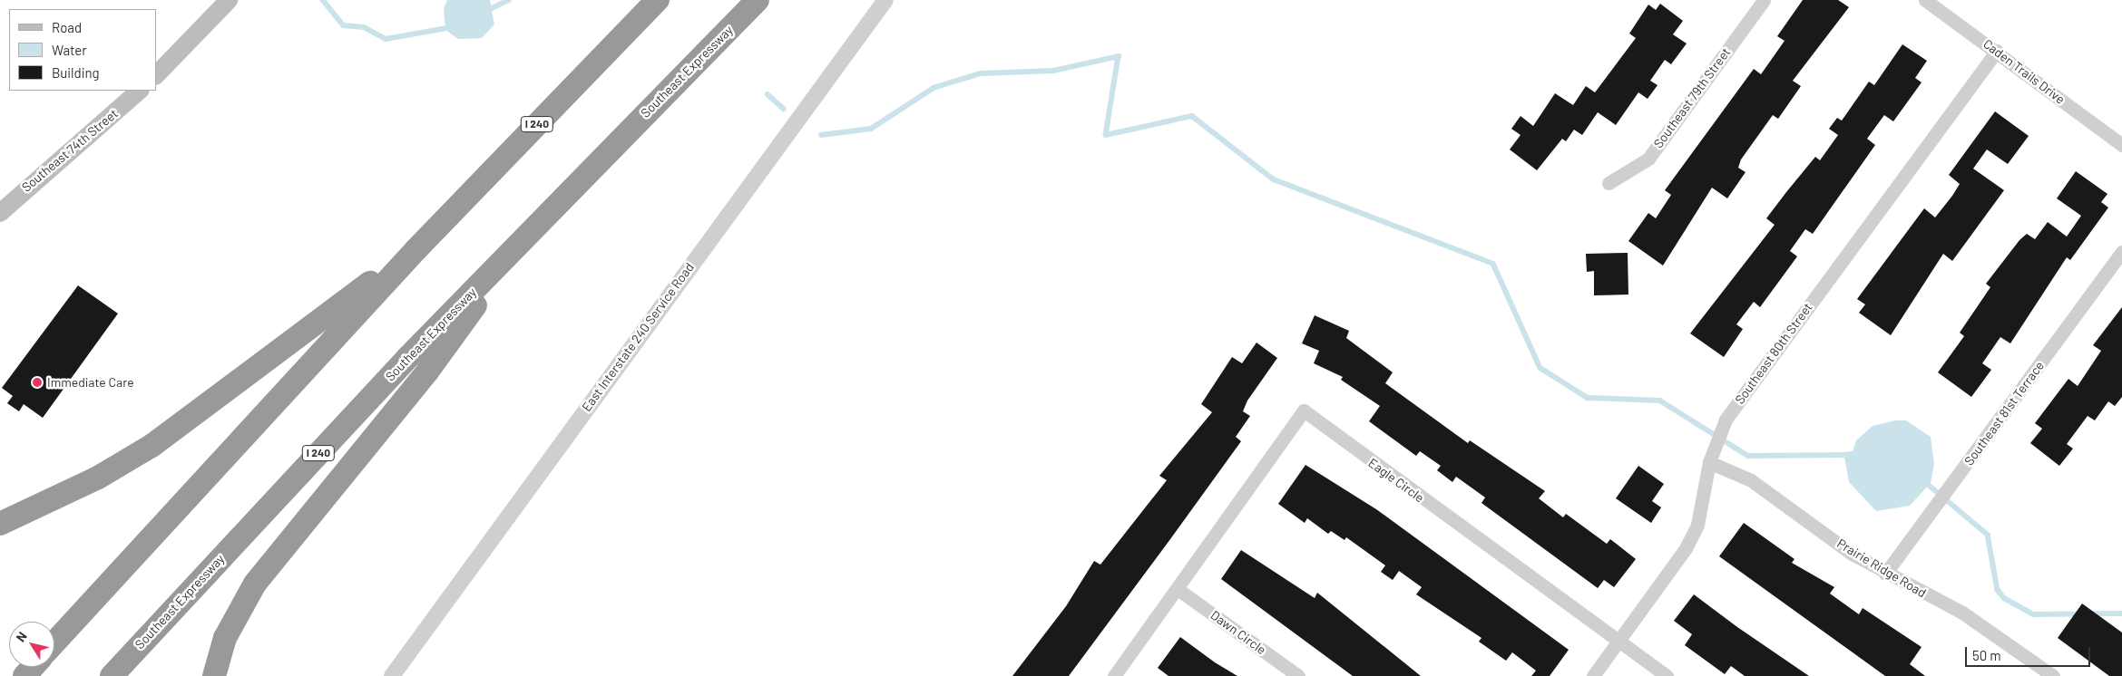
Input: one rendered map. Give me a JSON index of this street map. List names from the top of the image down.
{
  "streets": {
    "highway": ["Southeast Expressway", "I 240"],
    "main road": ["Southeast 74th Street"],
    "street": [
      "Caden Trails Drive",
      "Southeast 79th Street",
      "East Interstate 240 Service Road",
      "Southeast 80th Street",
      "Southeast 81st Terrace",
      "Eagle Circle",
      "Prairie Ridge Road",
      "Dawn Circle"
    ]
  },
  "crossings": [
    ["Caden Trails Drive", "Southeast 80th Street"],
    ["Southeast 80th Street", "Eagle Circle"],
    ["Southeast 80th Street", "Prairie Ridge Road"],
    ["Southeast 81st Terrace", "Prairie Ridge Road"],
    ["Eagle Circle", "Dawn Circle"]
  ],
  "places": ["Immediate Care"],
  "legend": ["Road", "Water", "Building"],
  "scale_bar": "50 m",
  "north": "top left"
}
